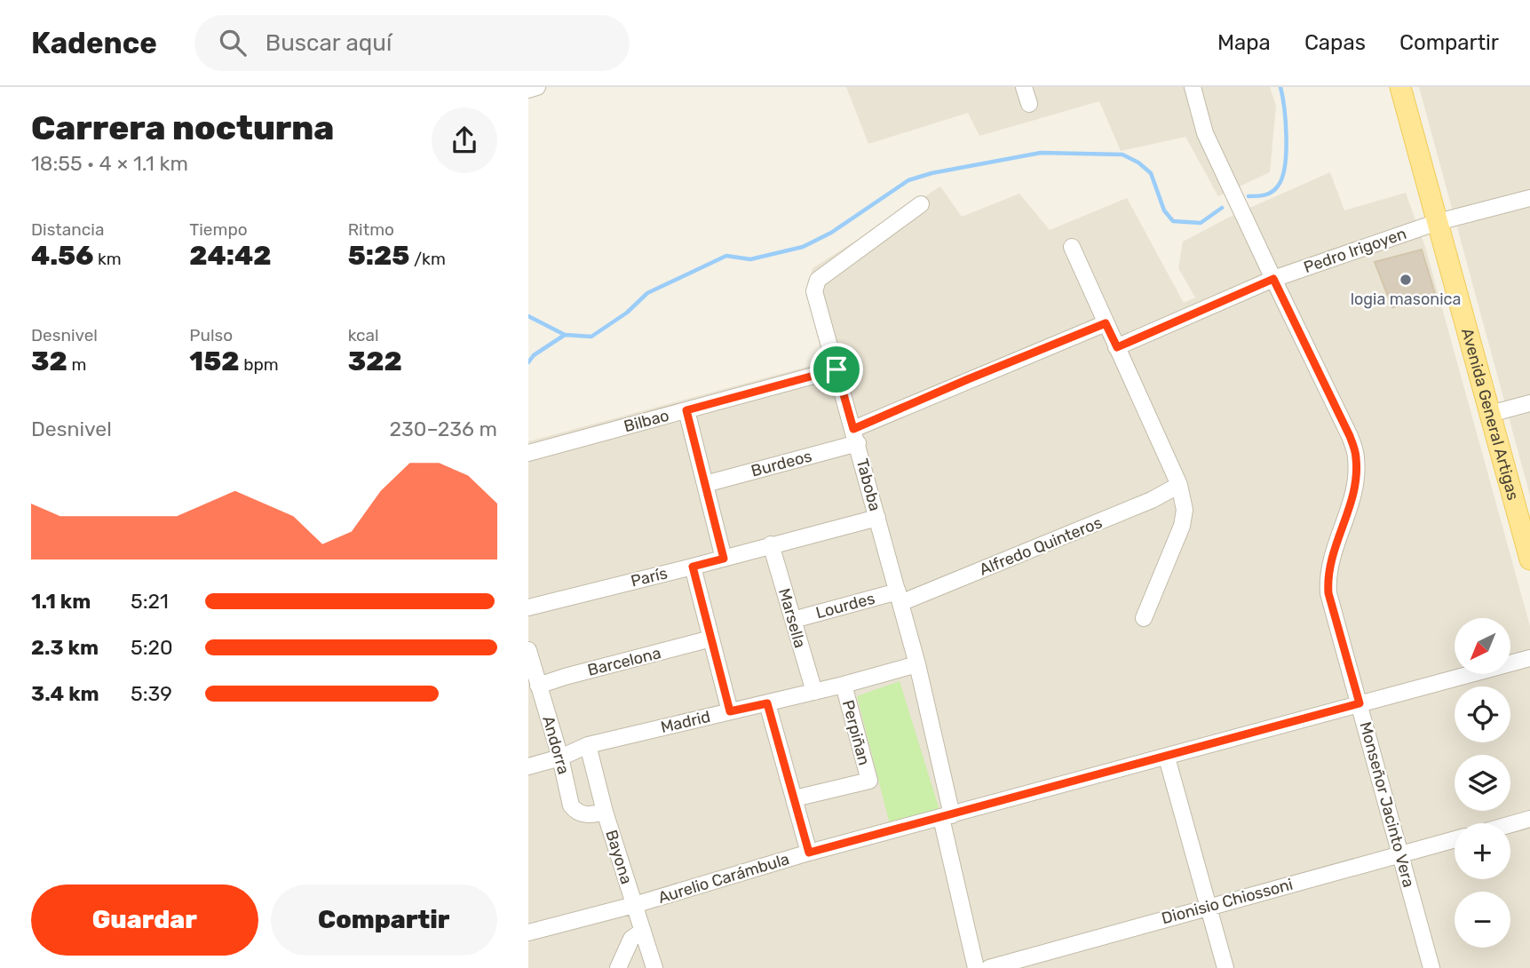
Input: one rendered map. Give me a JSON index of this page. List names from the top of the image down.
{
  "streets": {
    "main road": ["Avenida General Artigas"],
    "street": [
      "Pedro Irigoyen",
      "Bilbao",
      "Burdeos",
      "Taboba",
      "Alfredo Quinteros",
      "París",
      "Lourdes",
      "Marsella",
      "Barcelona",
      "Madrid",
      "Perpiñan",
      "Andorra",
      "Monseñor Jacinto Vera",
      "Bayona",
      "Aurelio Carámbula",
      "Dionisio Chiossoni"
    ]
  },
  "crossings": [
    ["Pedro Irigoyen", "Avenida General Artigas"],
    ["Pedro Irigoyen", "Monseñor Jacinto Vera"],
    ["Bilbao", "Taboba"],
    ["Burdeos", "Taboba"],
    ["Taboba", "Alfredo Quinteros"],
    ["Taboba", "París"],
    ["Taboba", "Lourdes"],
    ["Taboba", "Madrid"],
    ["Taboba", "Aurelio Carámbula"],
    ["Alfredo Quinteros", "Lourdes"],
    ["París", "Marsella"],
    ["Lourdes", "Marsella"],
    ["Marsella", "Madrid"],
    ["Barcelona", "Andorra"],
    ["Madrid", "Perpiñan"],
    ["Madrid", "Andorra"],
    ["Madrid", "Bayona"],
    ["Andorra", "Bayona"],
    ["Monseñor Jacinto Vera", "Aurelio Carámbula"],
    ["Monseñor Jacinto Vera", "Dionisio Chiossoni"],
    ["Bayona", "Aurelio Carámbula"]
  ],
  "places": ["logia masonica"],
  "north": "bottom left",
  "page": {
    "header": "Kadence",
    "search": "Buscar aquí",
    "nav": ["Mapa", "Capas", "Compartir"],
    "heading": ["Carrera nocturna", "18:55 · 4 × 1.1 km"],
    "stats": [
      ["Distancia", "4.56 km"],
      ["Tiempo", "24:42"],
      ["Ritmo", "5:25 /km"],
      ["Desnivel", "32 m"],
      ["Pulso", "152 bpm"],
      ["kcal", "322"]
    ],
    "chart": ["Desnivel", "230–236 m"],
    "list": [
      {
        "name": "1.1 km",
        "note": "5:21"
      },
      {
        "name": "2.3 km",
        "note": "5:20"
      },
      {
        "name": "3.4 km",
        "note": "5:39"
      }
    ],
    "map_buttons": ["+", "−"],
    "buttons": ["Guardar", "Compartir"]
  }
}
